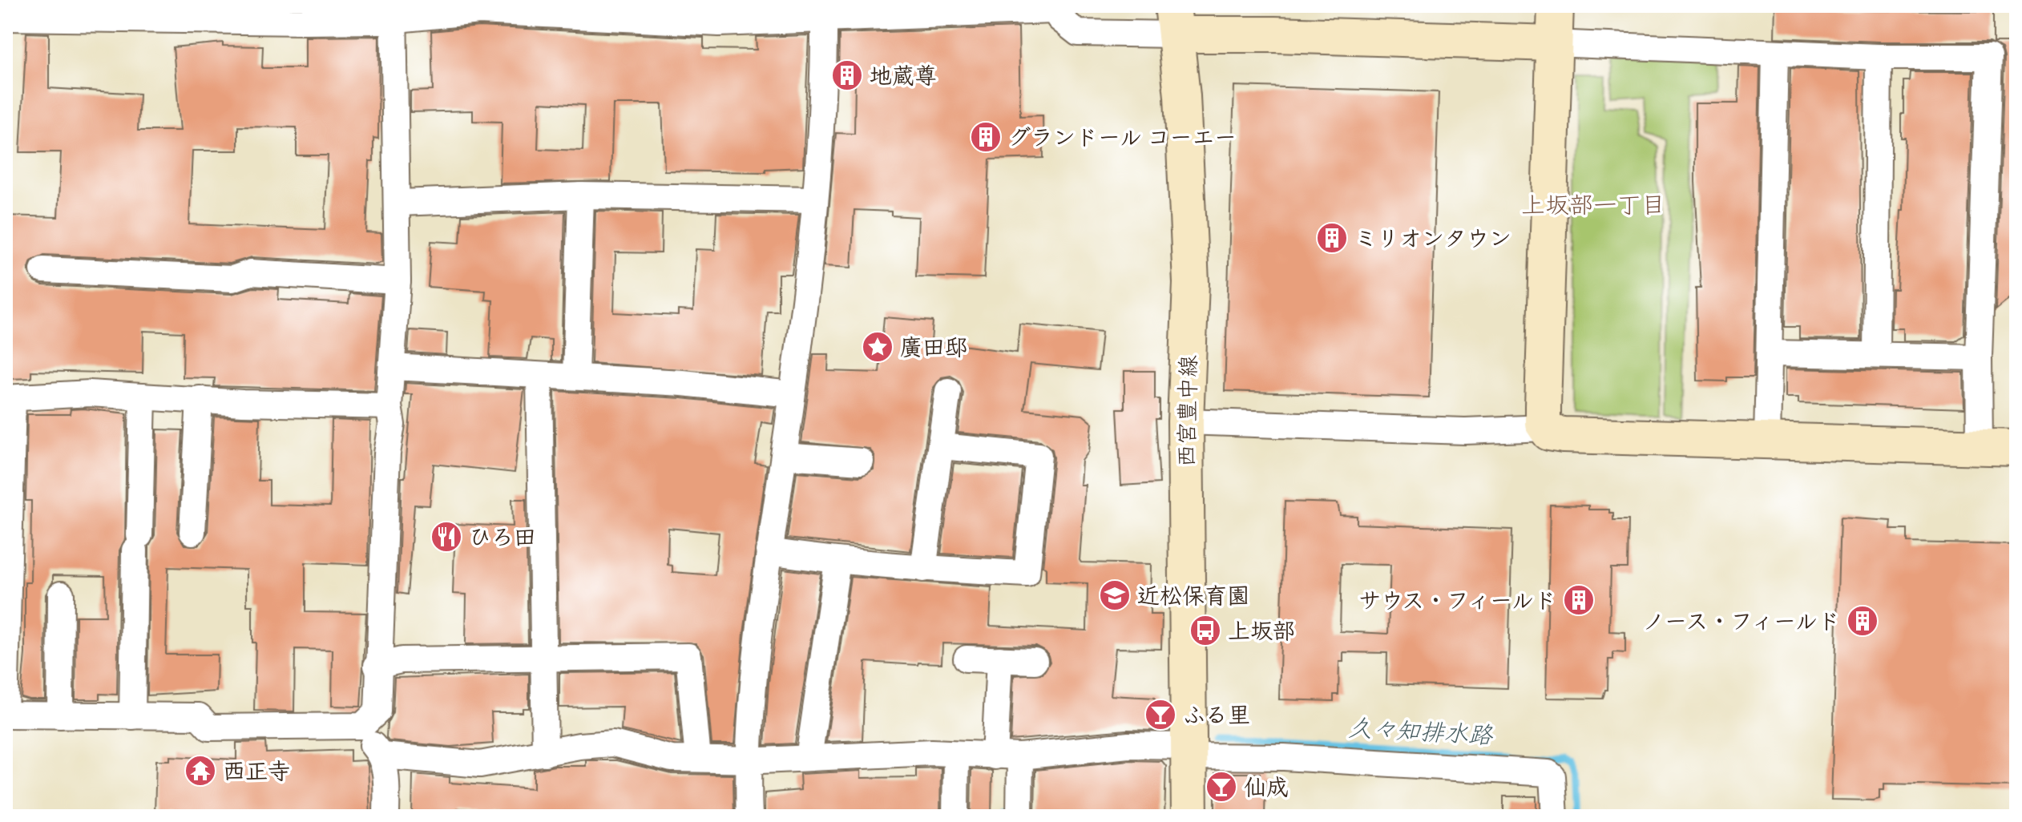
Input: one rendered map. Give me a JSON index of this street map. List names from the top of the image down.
{
  "streets": {
    "street": ["西宮豊中線"]
  },
  "districts": ["上坂部一丁目"],
  "water": ["久々知排水路"],
  "places": {
    "building": [
      "地蔵尊",
      "グランドール コーエー",
      "ミリオンタウン",
      "サウス・フィールド",
      "ノース・フィールド"
    ],
    "place": ["廣田邸"],
    "restaurant": ["ひろ田"],
    "school or university": ["近松保育園"],
    "bus stop": ["上坂部"],
    "bar": ["ふる里", "仙成"],
    "temple": ["西正寺"]
  }
}
